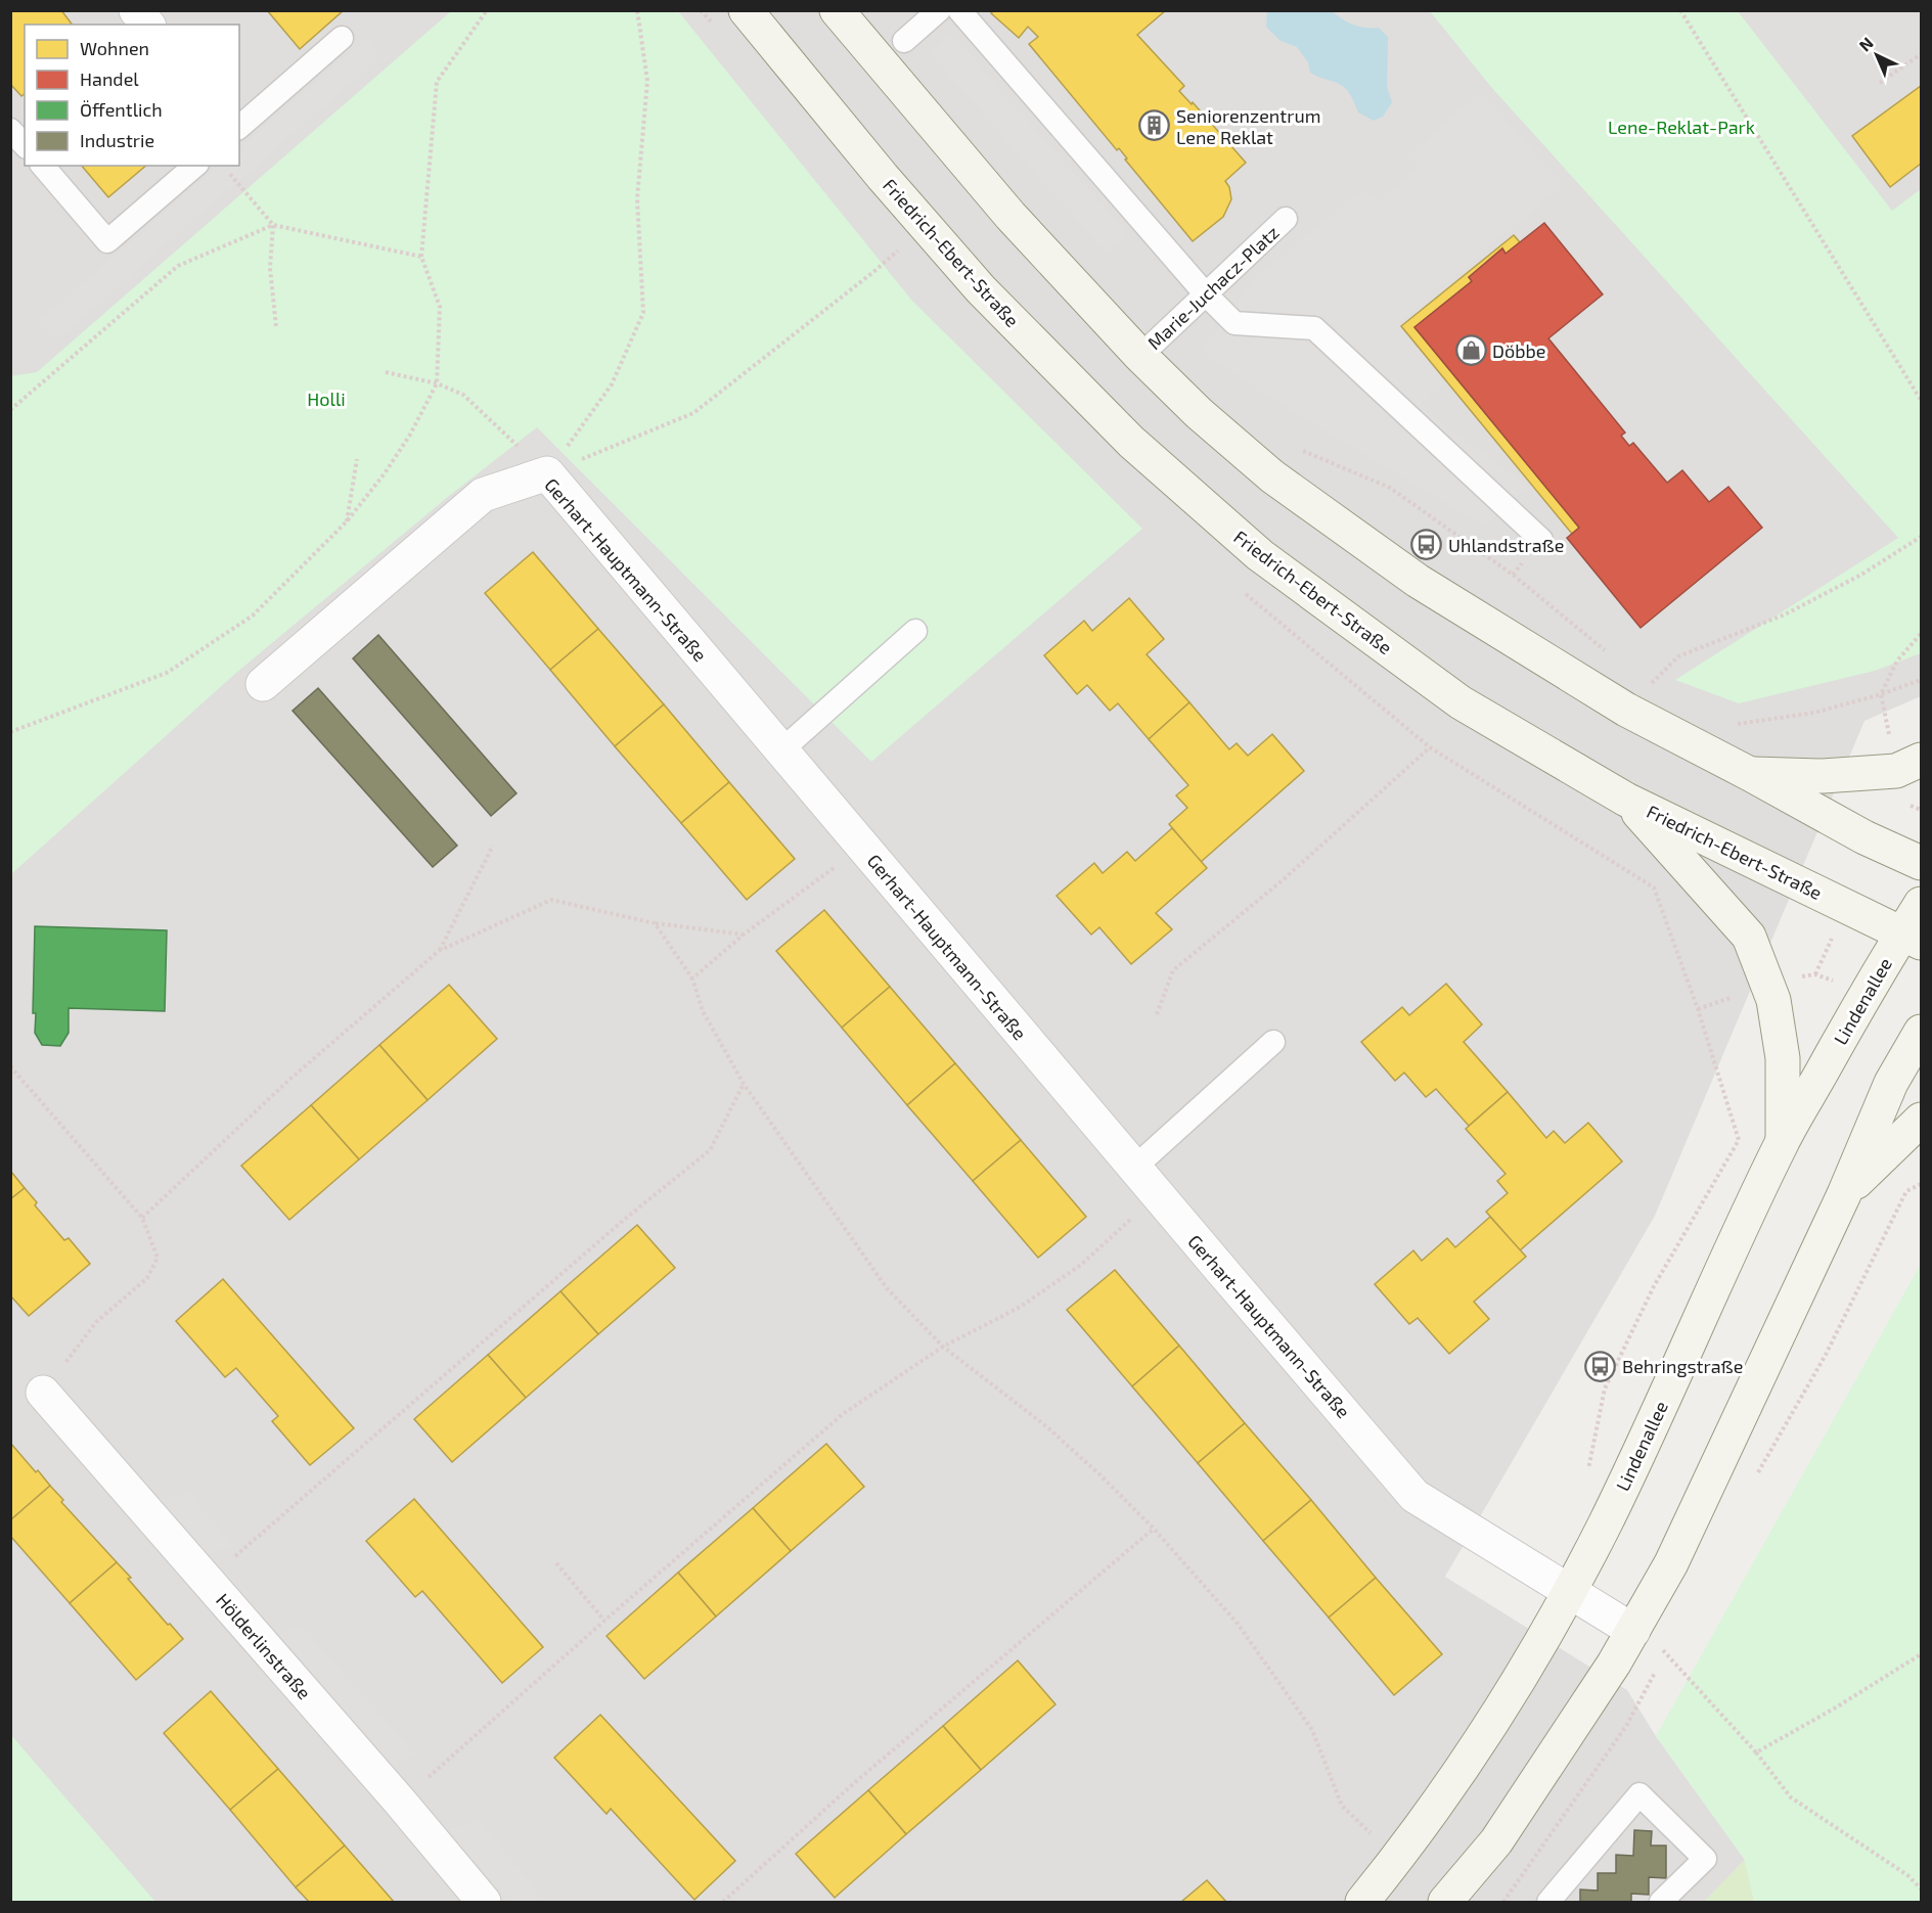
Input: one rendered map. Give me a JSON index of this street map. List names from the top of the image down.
{
  "streets": {
    "main road": ["Friedrich-Ebert-Straße", "Lindenallee"],
    "street": ["Gerhart-Hauptmann-Straße", "Hölderlinstraße"],
    "lane": ["Marie-Juchacz-Platz"]
  },
  "crossings": [
    ["Friedrich-Ebert-Straße", "Lindenallee"],
    ["Gerhart-Hauptmann-Straße", "Lindenallee"]
  ],
  "parks": ["Lene-Reklat-Park", "Holli"],
  "places": {
    "building": ["Seniorenzentrum Lene Reklat"],
    "shop": ["Döbbe"],
    "bus stop": ["Uhlandstraße", "Behringstraße"]
  },
  "legend": [
    "Wohnen",
    "Handel",
    "Öffentlich",
    "Industrie"
  ],
  "north": "top left"
}
